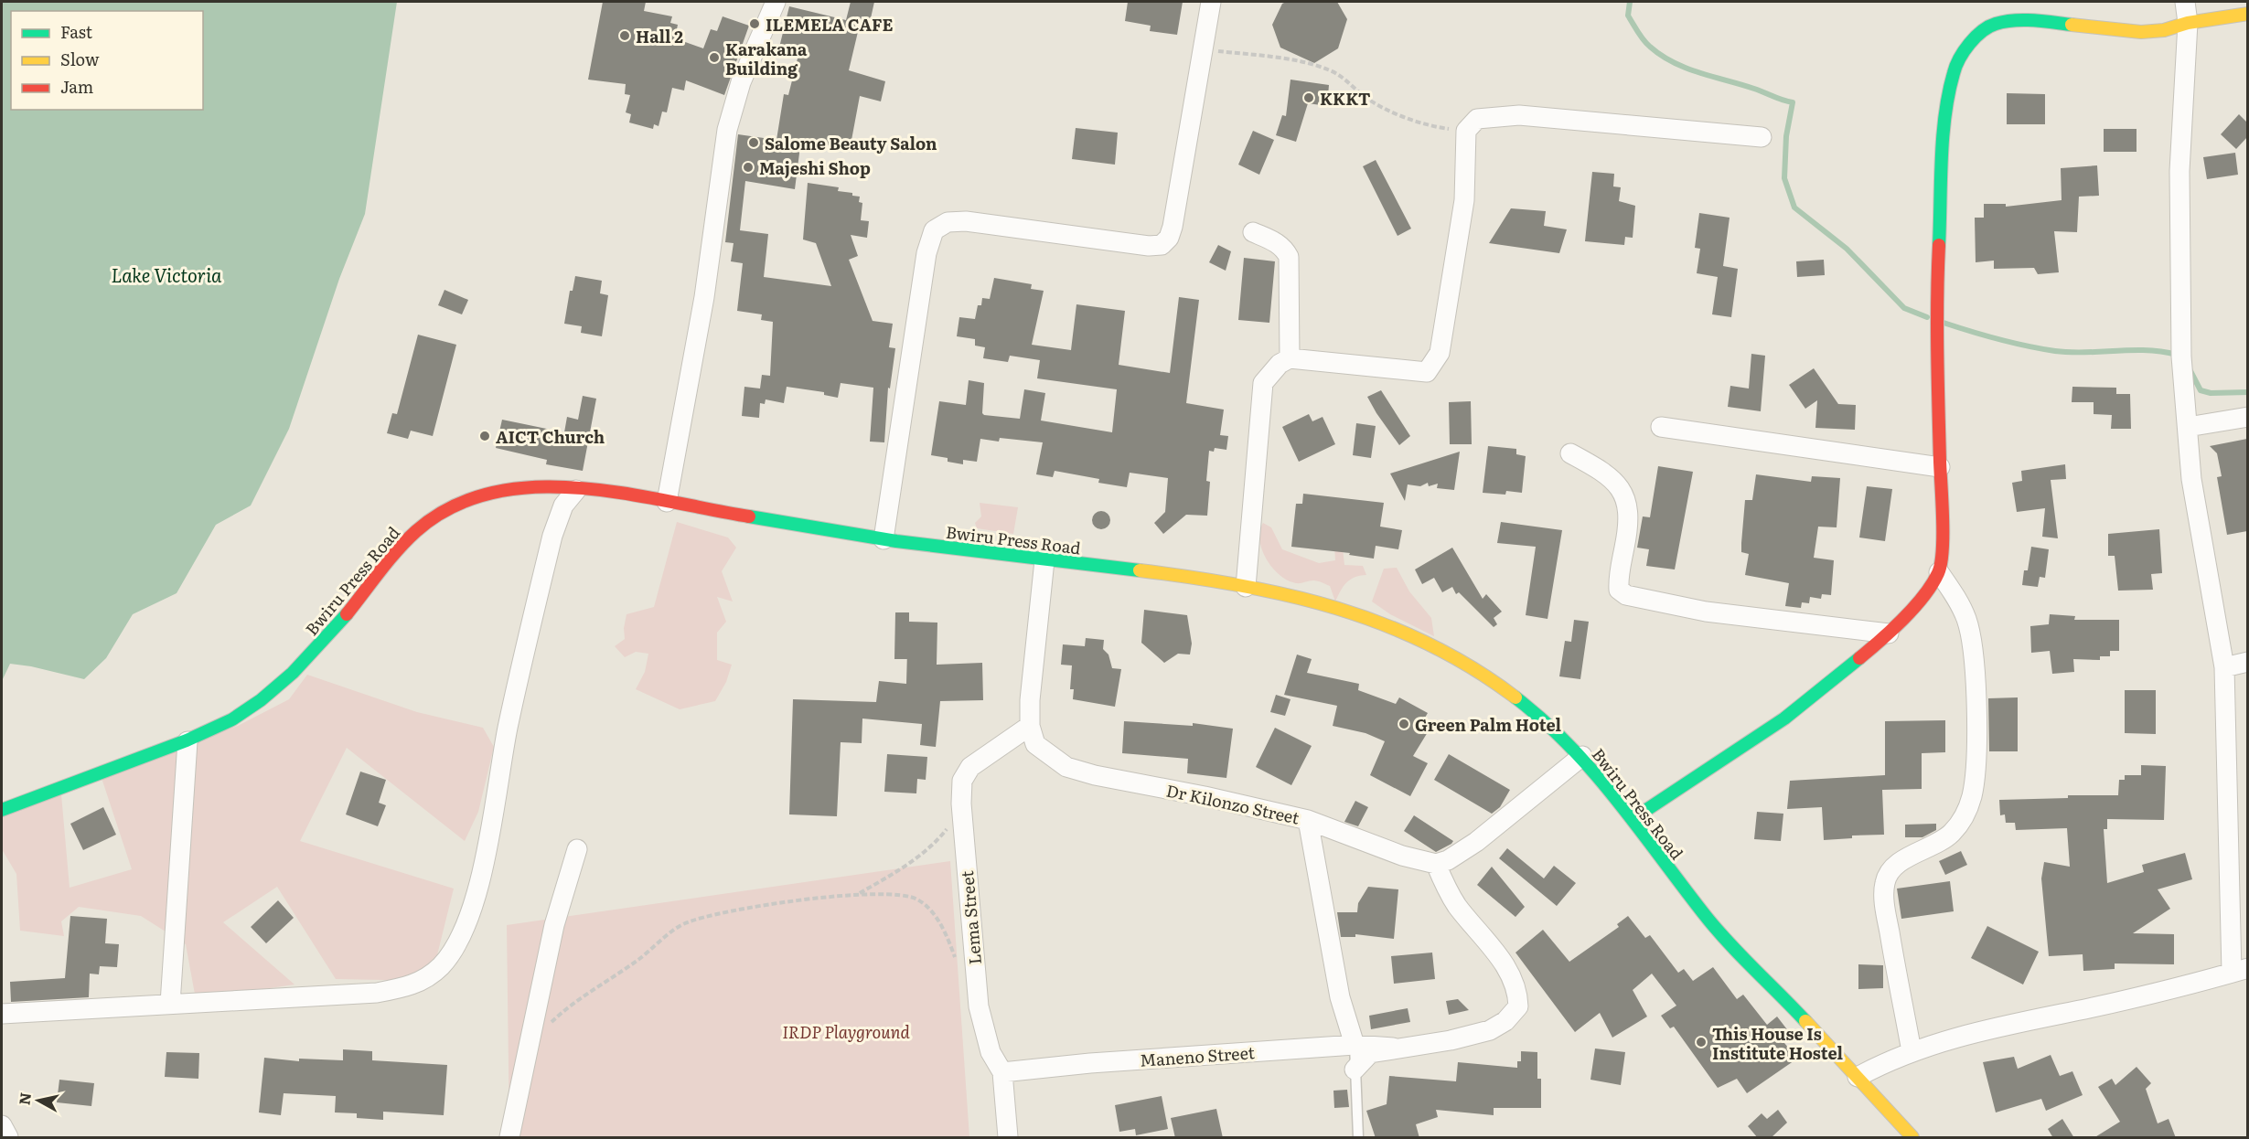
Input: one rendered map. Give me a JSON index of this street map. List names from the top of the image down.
{
  "streets": {
    "street": [
      "Bwiru Press Road",
      "Dr Kilonzo Street",
      "Lema Street",
      "Maneno Street"
    ]
  },
  "crossings": [
    ["Bwiru Press Road", "Dr Kilonzo Street"],
    ["Dr Kilonzo Street", "Lema Street"],
    ["Lema Street", "Maneno Street"]
  ],
  "water": ["Lake Victoria"],
  "parks": ["IRDP Playground"],
  "places": [
    "ILEMELA CAFE",
    "Hall 2",
    "Karakana Building",
    "KKKT",
    "Salome Beauty Salon",
    "Majeshi Shop",
    "AICT Church",
    "Green Palm Hotel",
    "This House Is Institute Hostel"
  ],
  "legend": ["Fast", "Slow", "Jam"],
  "north": "left"
}
